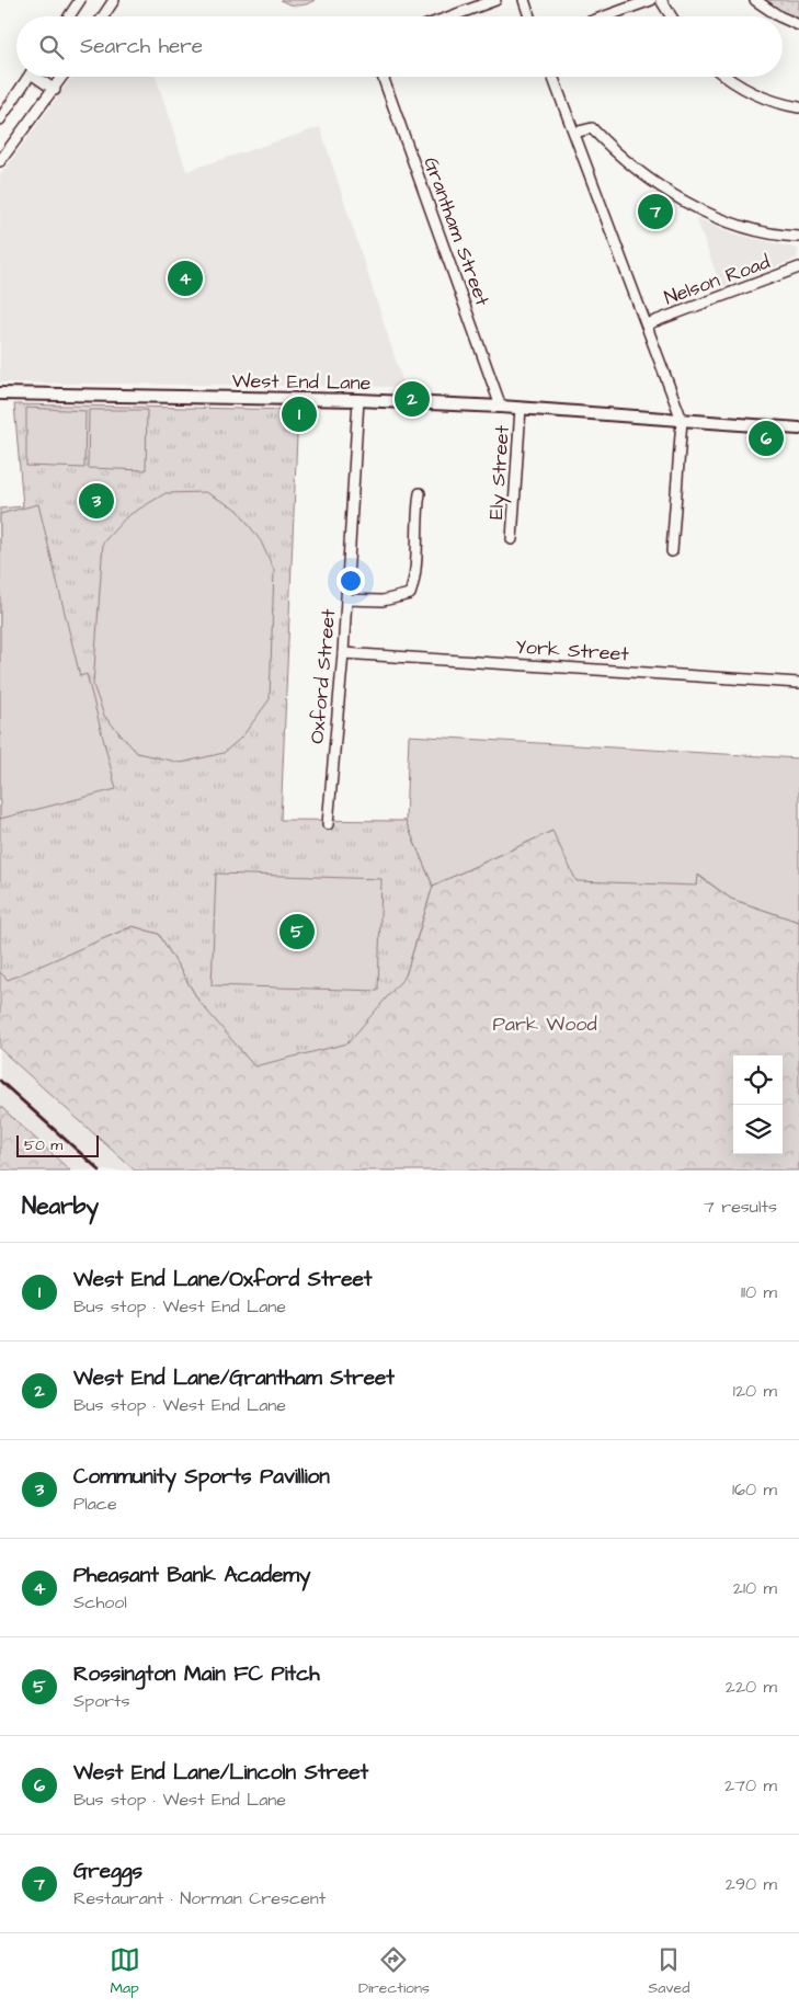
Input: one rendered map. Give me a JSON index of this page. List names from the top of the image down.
{
  "streets": {
    "street": [
      "Grantham Street",
      "Nelson Road",
      "West End Lane",
      "Ely Street",
      "York Street",
      "Oxford Street"
    ]
  },
  "crossings": [
    ["Grantham Street", "West End Lane"],
    ["West End Lane", "Ely Street"],
    ["West End Lane", "Oxford Street"],
    ["York Street", "Oxford Street"]
  ],
  "parks": ["Park Wood"],
  "scale_bar": "50 m",
  "page": {
    "search": "Search here",
    "pins": [
      "7",
      "4",
      "2",
      "1",
      "6",
      "3",
      "5"
    ],
    "scale": "50 m",
    "heading": ["Nearby", "7 results"],
    "list": [
      {
        "mark": "1",
        "name": "West End Lane/Oxford Street",
        "note": "Bus stop · West End Lane",
        "value": "110 m"
      },
      {
        "mark": "2",
        "name": "West End Lane/Grantham Street",
        "note": "Bus stop · West End Lane",
        "value": "120 m"
      },
      {
        "mark": "3",
        "name": "Community Sports Pavillion",
        "note": "Place",
        "value": "160 m"
      },
      {
        "mark": "4",
        "name": "Pheasant Bank Academy",
        "note": "School",
        "value": "210 m"
      },
      {
        "mark": "5",
        "name": "Rossington Main FC Pitch",
        "note": "Sports",
        "value": "220 m"
      },
      {
        "mark": "6",
        "name": "West End Lane/Lincoln Street",
        "note": "Bus stop · West End Lane",
        "value": "270 m"
      },
      {
        "mark": "7",
        "name": "Greggs",
        "note": "Restaurant · Norman Crescent",
        "value": "290 m"
      }
    ],
    "nav": ["Map", "Directions", "Saved"]
  }
}
